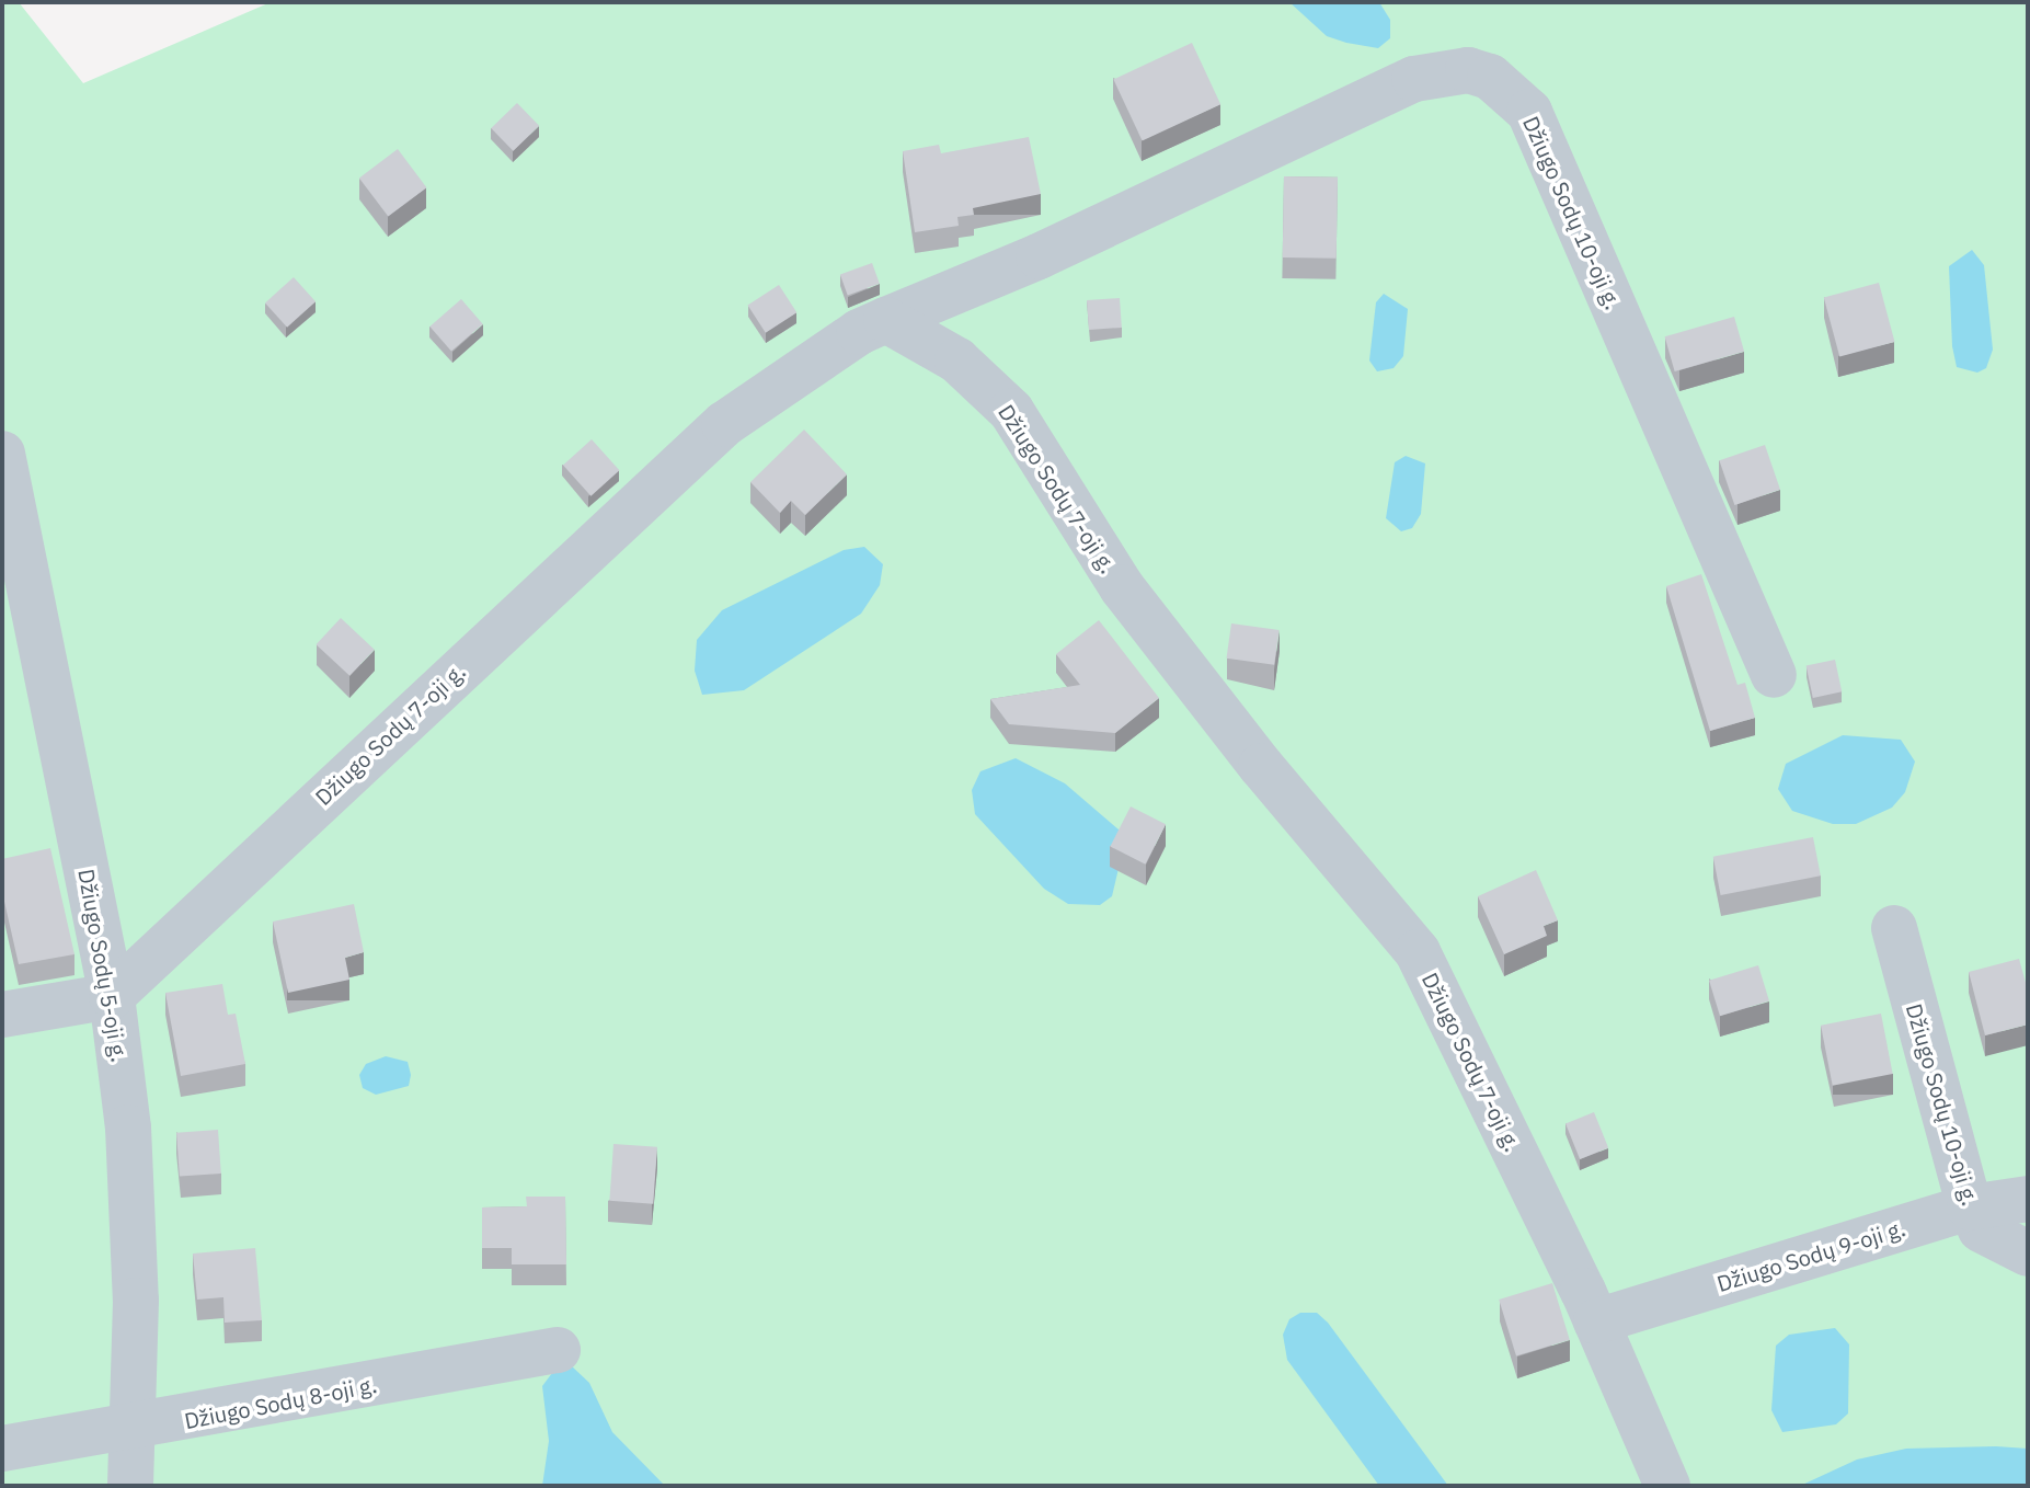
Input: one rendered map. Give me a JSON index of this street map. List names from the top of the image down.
{
  "streets": {
    "street": [
      "Džiugo Sodų 10-oji g.",
      "Džiugo Sodų 7-oji g.",
      "Džiugo Sodų 5-oji g.",
      "Džiugo Sodų 9-oji g.",
      "Džiugo Sodų 8-oji g."
    ]
  },
  "crossings": [
    ["Džiugo Sodų 10-oji g.", "Džiugo Sodų 7-oji g."],
    ["Džiugo Sodų 10-oji g.", "Džiugo Sodų 9-oji g."],
    ["Džiugo Sodų 7-oji g.", "Džiugo Sodų 5-oji g."],
    ["Džiugo Sodų 7-oji g.", "Džiugo Sodų 9-oji g."],
    ["Džiugo Sodų 5-oji g.", "Džiugo Sodų 8-oji g."]
  ]
}
